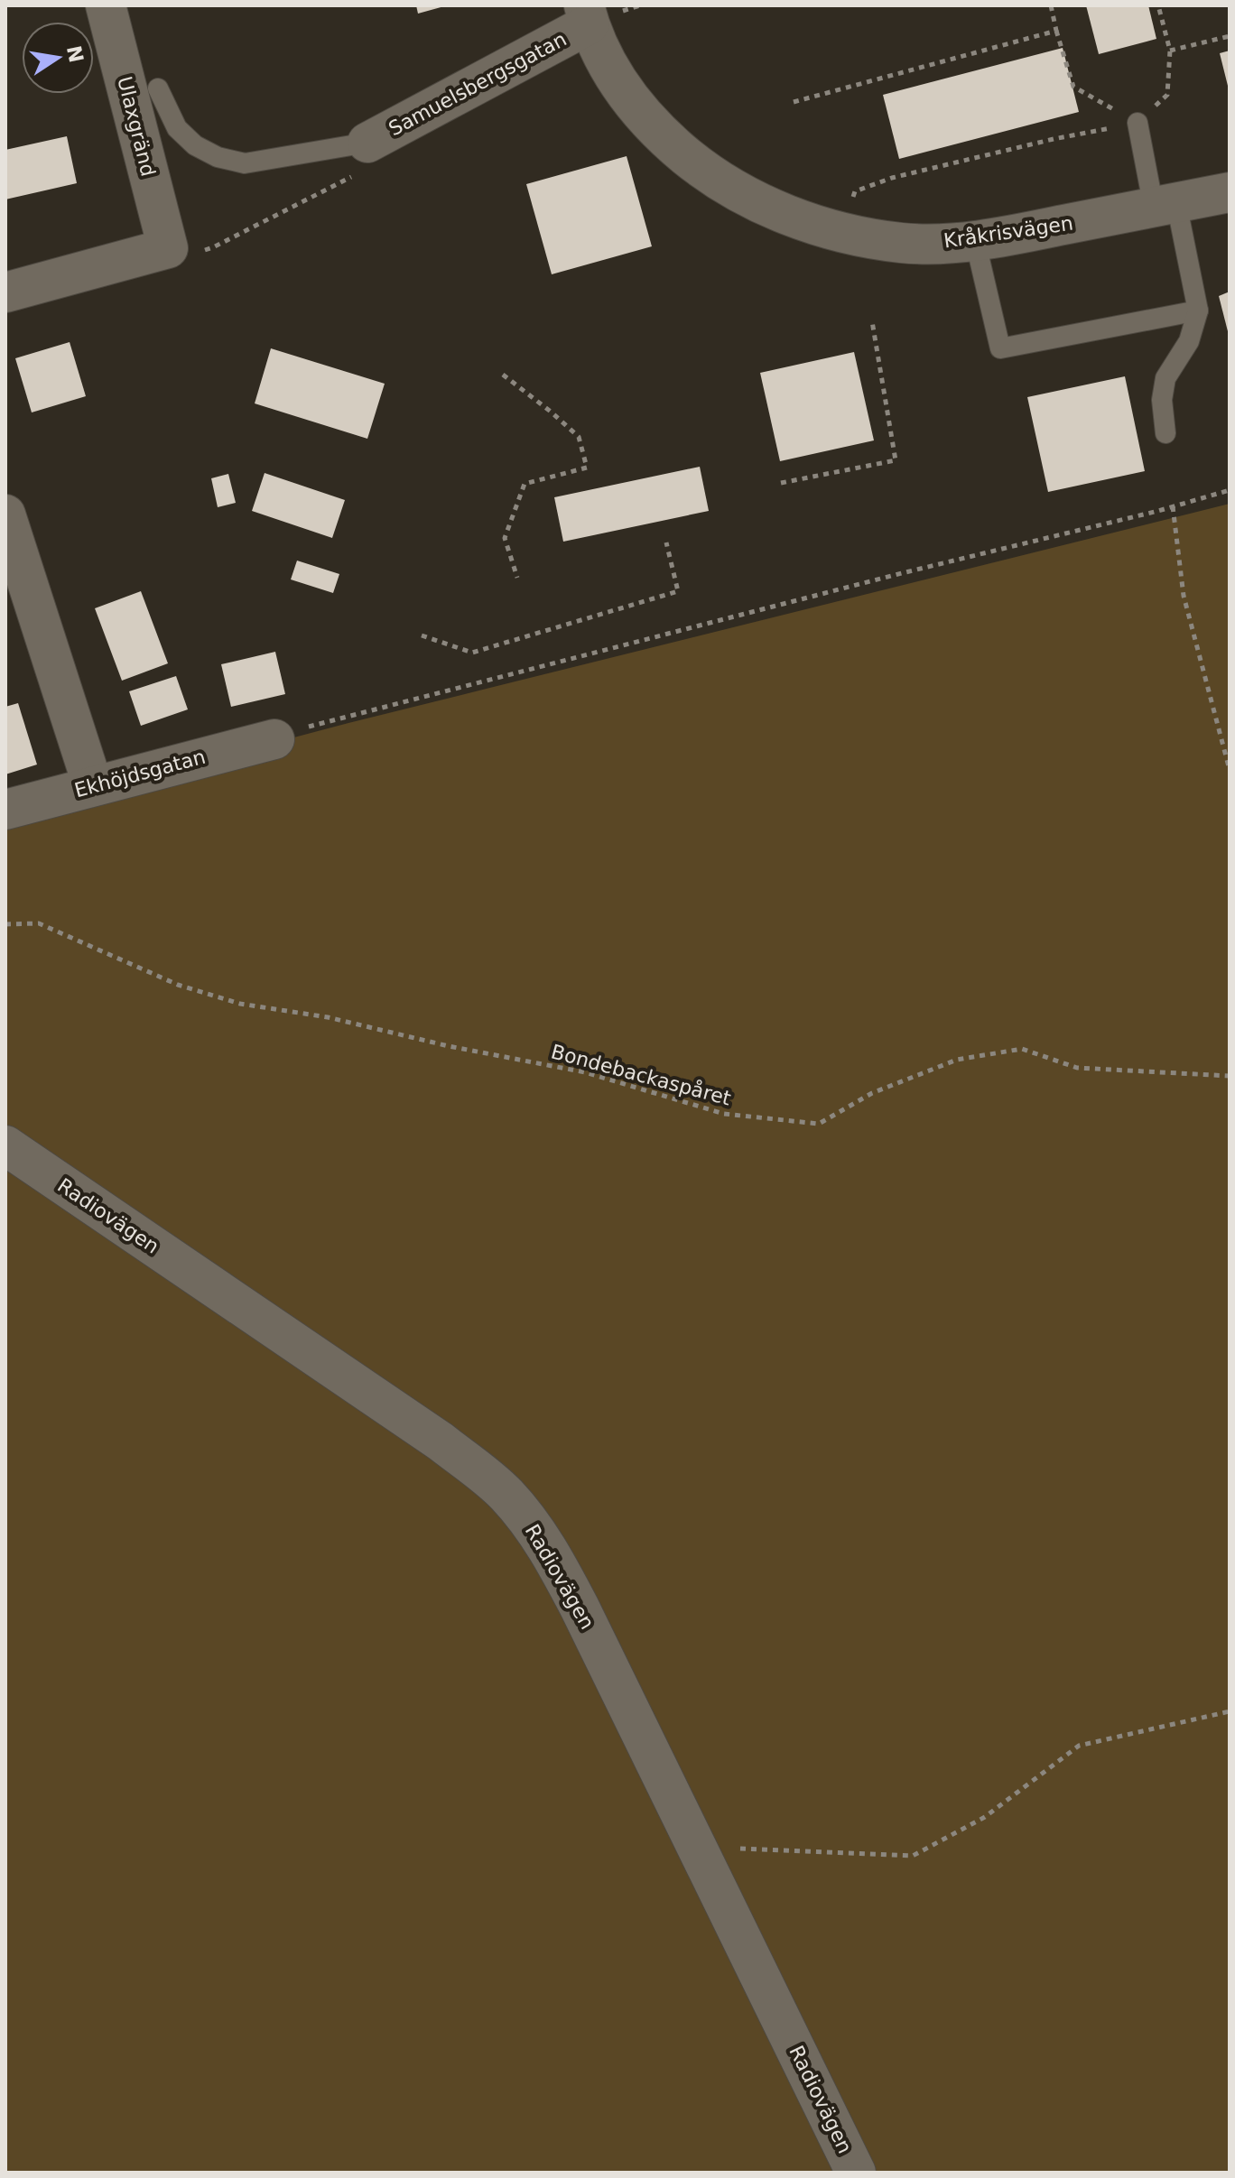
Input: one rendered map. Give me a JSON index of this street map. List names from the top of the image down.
{
  "streets": {
    "street": [
      "Samuelsbergsgatan",
      "Ulaxgränd",
      "Kråkrisvägen",
      "Ekhöjdsgatan",
      "Radiovägen"
    ],
    "path": ["Bondebackaspåret"]
  },
  "crossings": [
    ["Samuelsbergsgatan", "Kråkrisvägen"]
  ],
  "north": "right"
}
